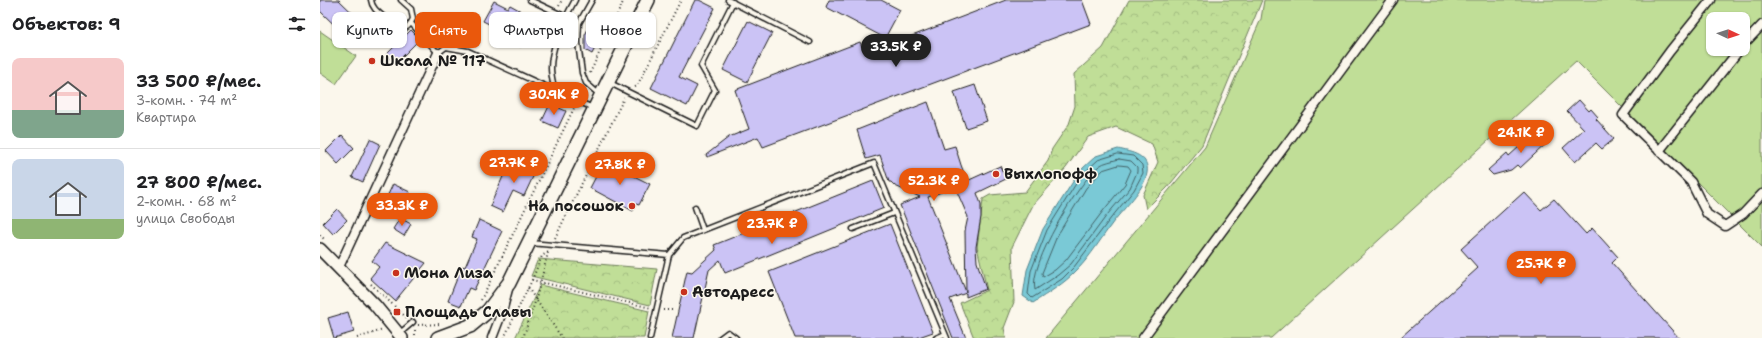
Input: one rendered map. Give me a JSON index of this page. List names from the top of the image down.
{
  "places": {
    "other": [
      "Школа № 117",
      "Выхлопофф",
      "На посошок",
      "Мона Лиза",
      "Автодресс"
    ],
    "transit": ["Площадь Славы"]
  },
  "north": "right",
  "page": {
    "heading": "Объектов: 9",
    "chip": [
      "Купить",
      "Снять",
      "Фильтры",
      "Новое"
    ],
    "price": [
      "33.5K ₽",
      "30.9K ₽",
      "24.1K ₽",
      "27.7K ₽",
      "27.8K ₽",
      "52.3K ₽",
      "33.3K ₽",
      "23.7K ₽",
      "25.7K ₽"
    ],
    "list": [
      {
        "name": "33 500 ₽/мес.",
        "note": "3-комн. · 74 m² · Квартира"
      },
      {
        "name": "27 800 ₽/мес.",
        "note": "2-комн. · 68 m² · улица Свободы"
      }
    ]
  }
}
